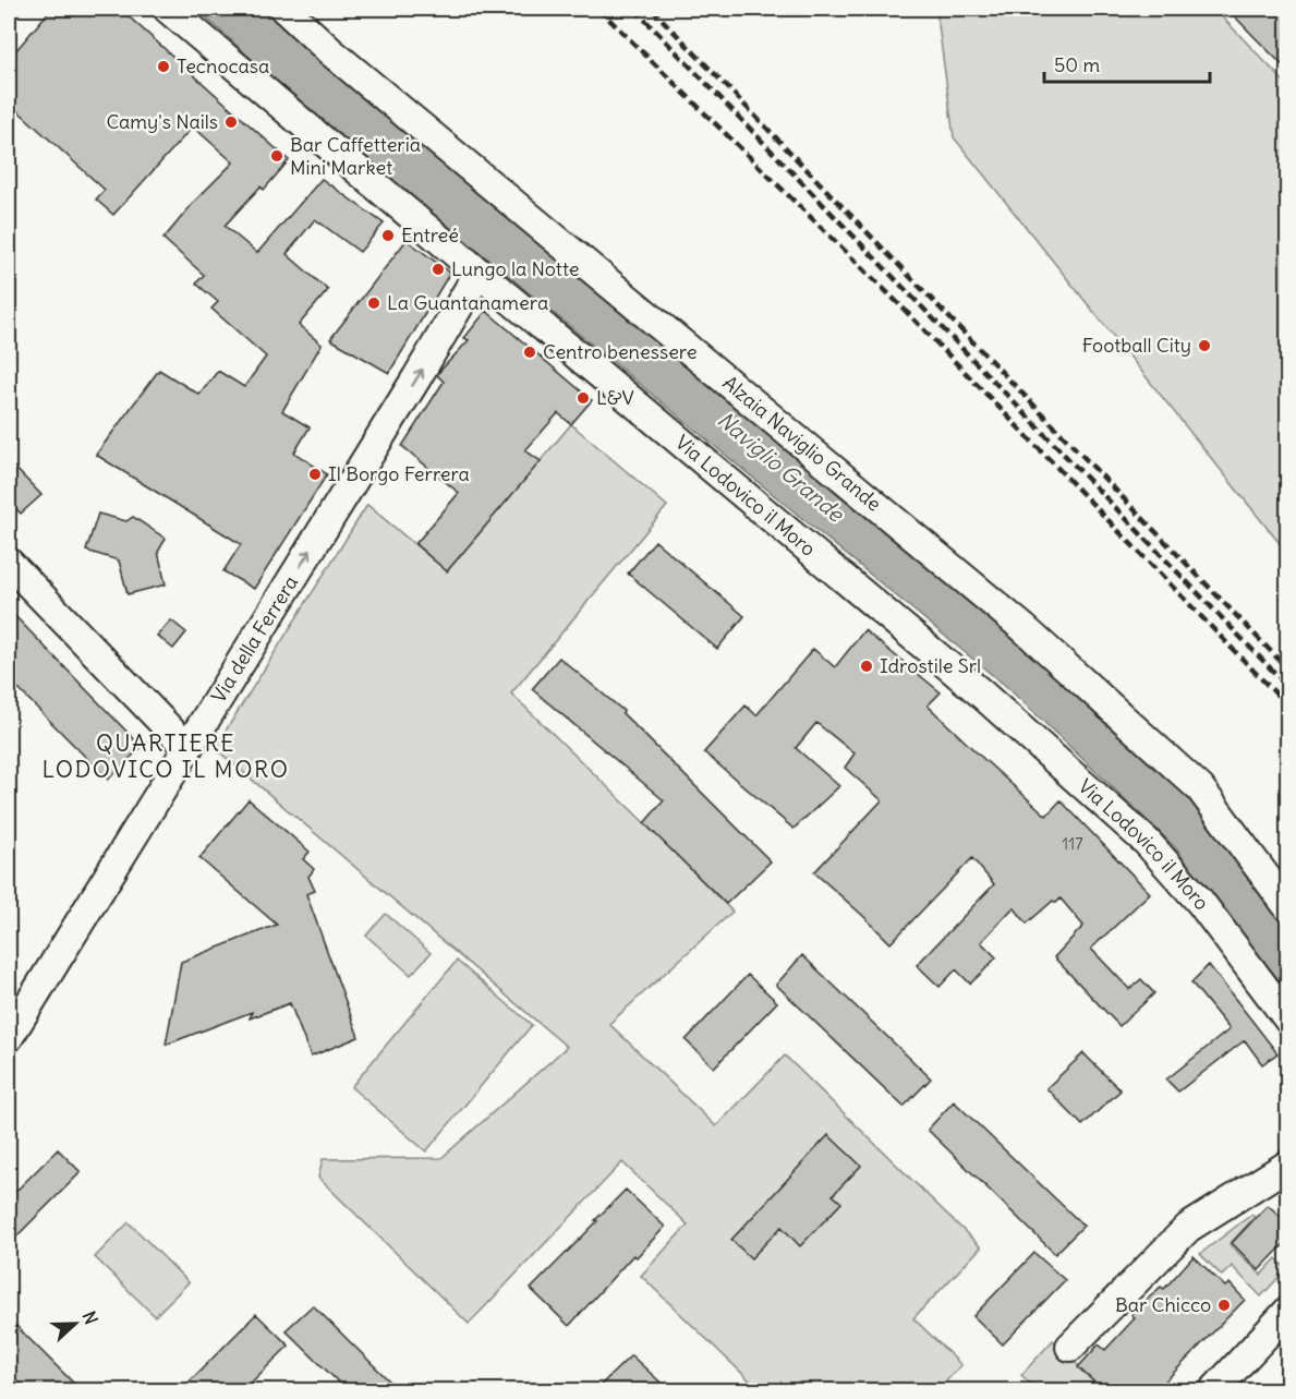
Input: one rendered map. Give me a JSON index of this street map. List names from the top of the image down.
{
  "streets": {
    "street": ["Alzaia Naviglio Grande", "Via Lodovico il Moro", "Via della Ferrera"]
  },
  "crossings": [
    ["Via Lodovico il Moro", "Via della Ferrera"]
  ],
  "one_way": ["Via della Ferrera"],
  "districts": ["QUARTIERE LODOVICO IL MORO"],
  "water": ["Naviglio Grande"],
  "places": [
    "Tecnocasa",
    "Camy's Nails",
    "Bar Caffetteria Mini Market",
    "Entreé",
    "Lungo la Notte",
    "La Guantanamera",
    "Football City",
    "Centro benessere",
    "L&V",
    "Il Borgo Ferrera",
    "Idrostile Srl",
    "Bar Chicco"
  ],
  "house_numbers": ["117"],
  "scale_bar": "50 m",
  "north": "right"
}
